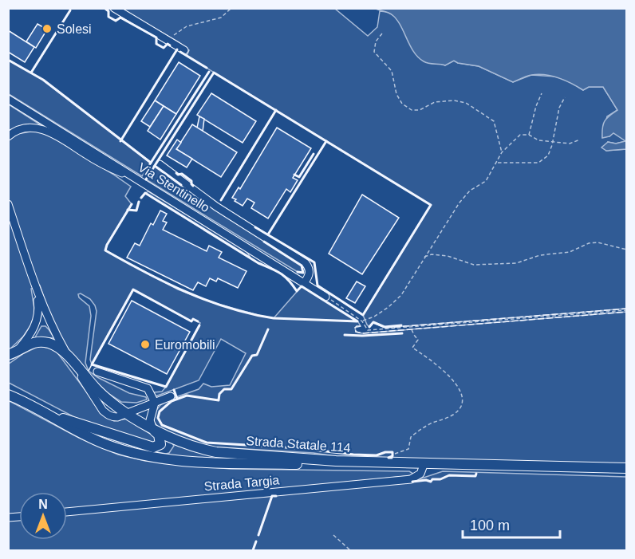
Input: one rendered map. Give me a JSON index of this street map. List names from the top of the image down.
{
  "streets": {
    "main road": ["Strada Statale 114"],
    "street": ["Via Stentinello", "Strada Targia"]
  },
  "crossings": [
    ["Strada Statale 114", "Strada Targia"]
  ],
  "places": ["Solesi", "Euromobili"],
  "scale_bar": "100 m",
  "north": "top"
}
